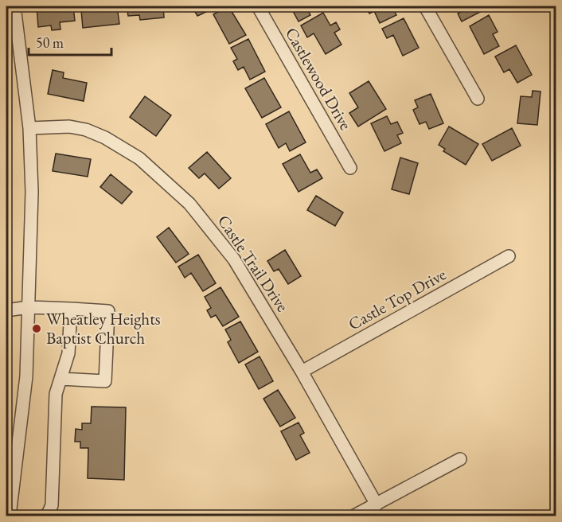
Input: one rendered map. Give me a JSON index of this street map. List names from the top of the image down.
{
  "streets": {
    "street": ["Castlewood Drive", "Castle Trail Drive", "Castle Top Drive"]
  },
  "crossings": [
    ["Castle Trail Drive", "Castle Top Drive"]
  ],
  "places": ["Wheatley Heights Baptist Church"],
  "scale_bar": "50 m"
}
